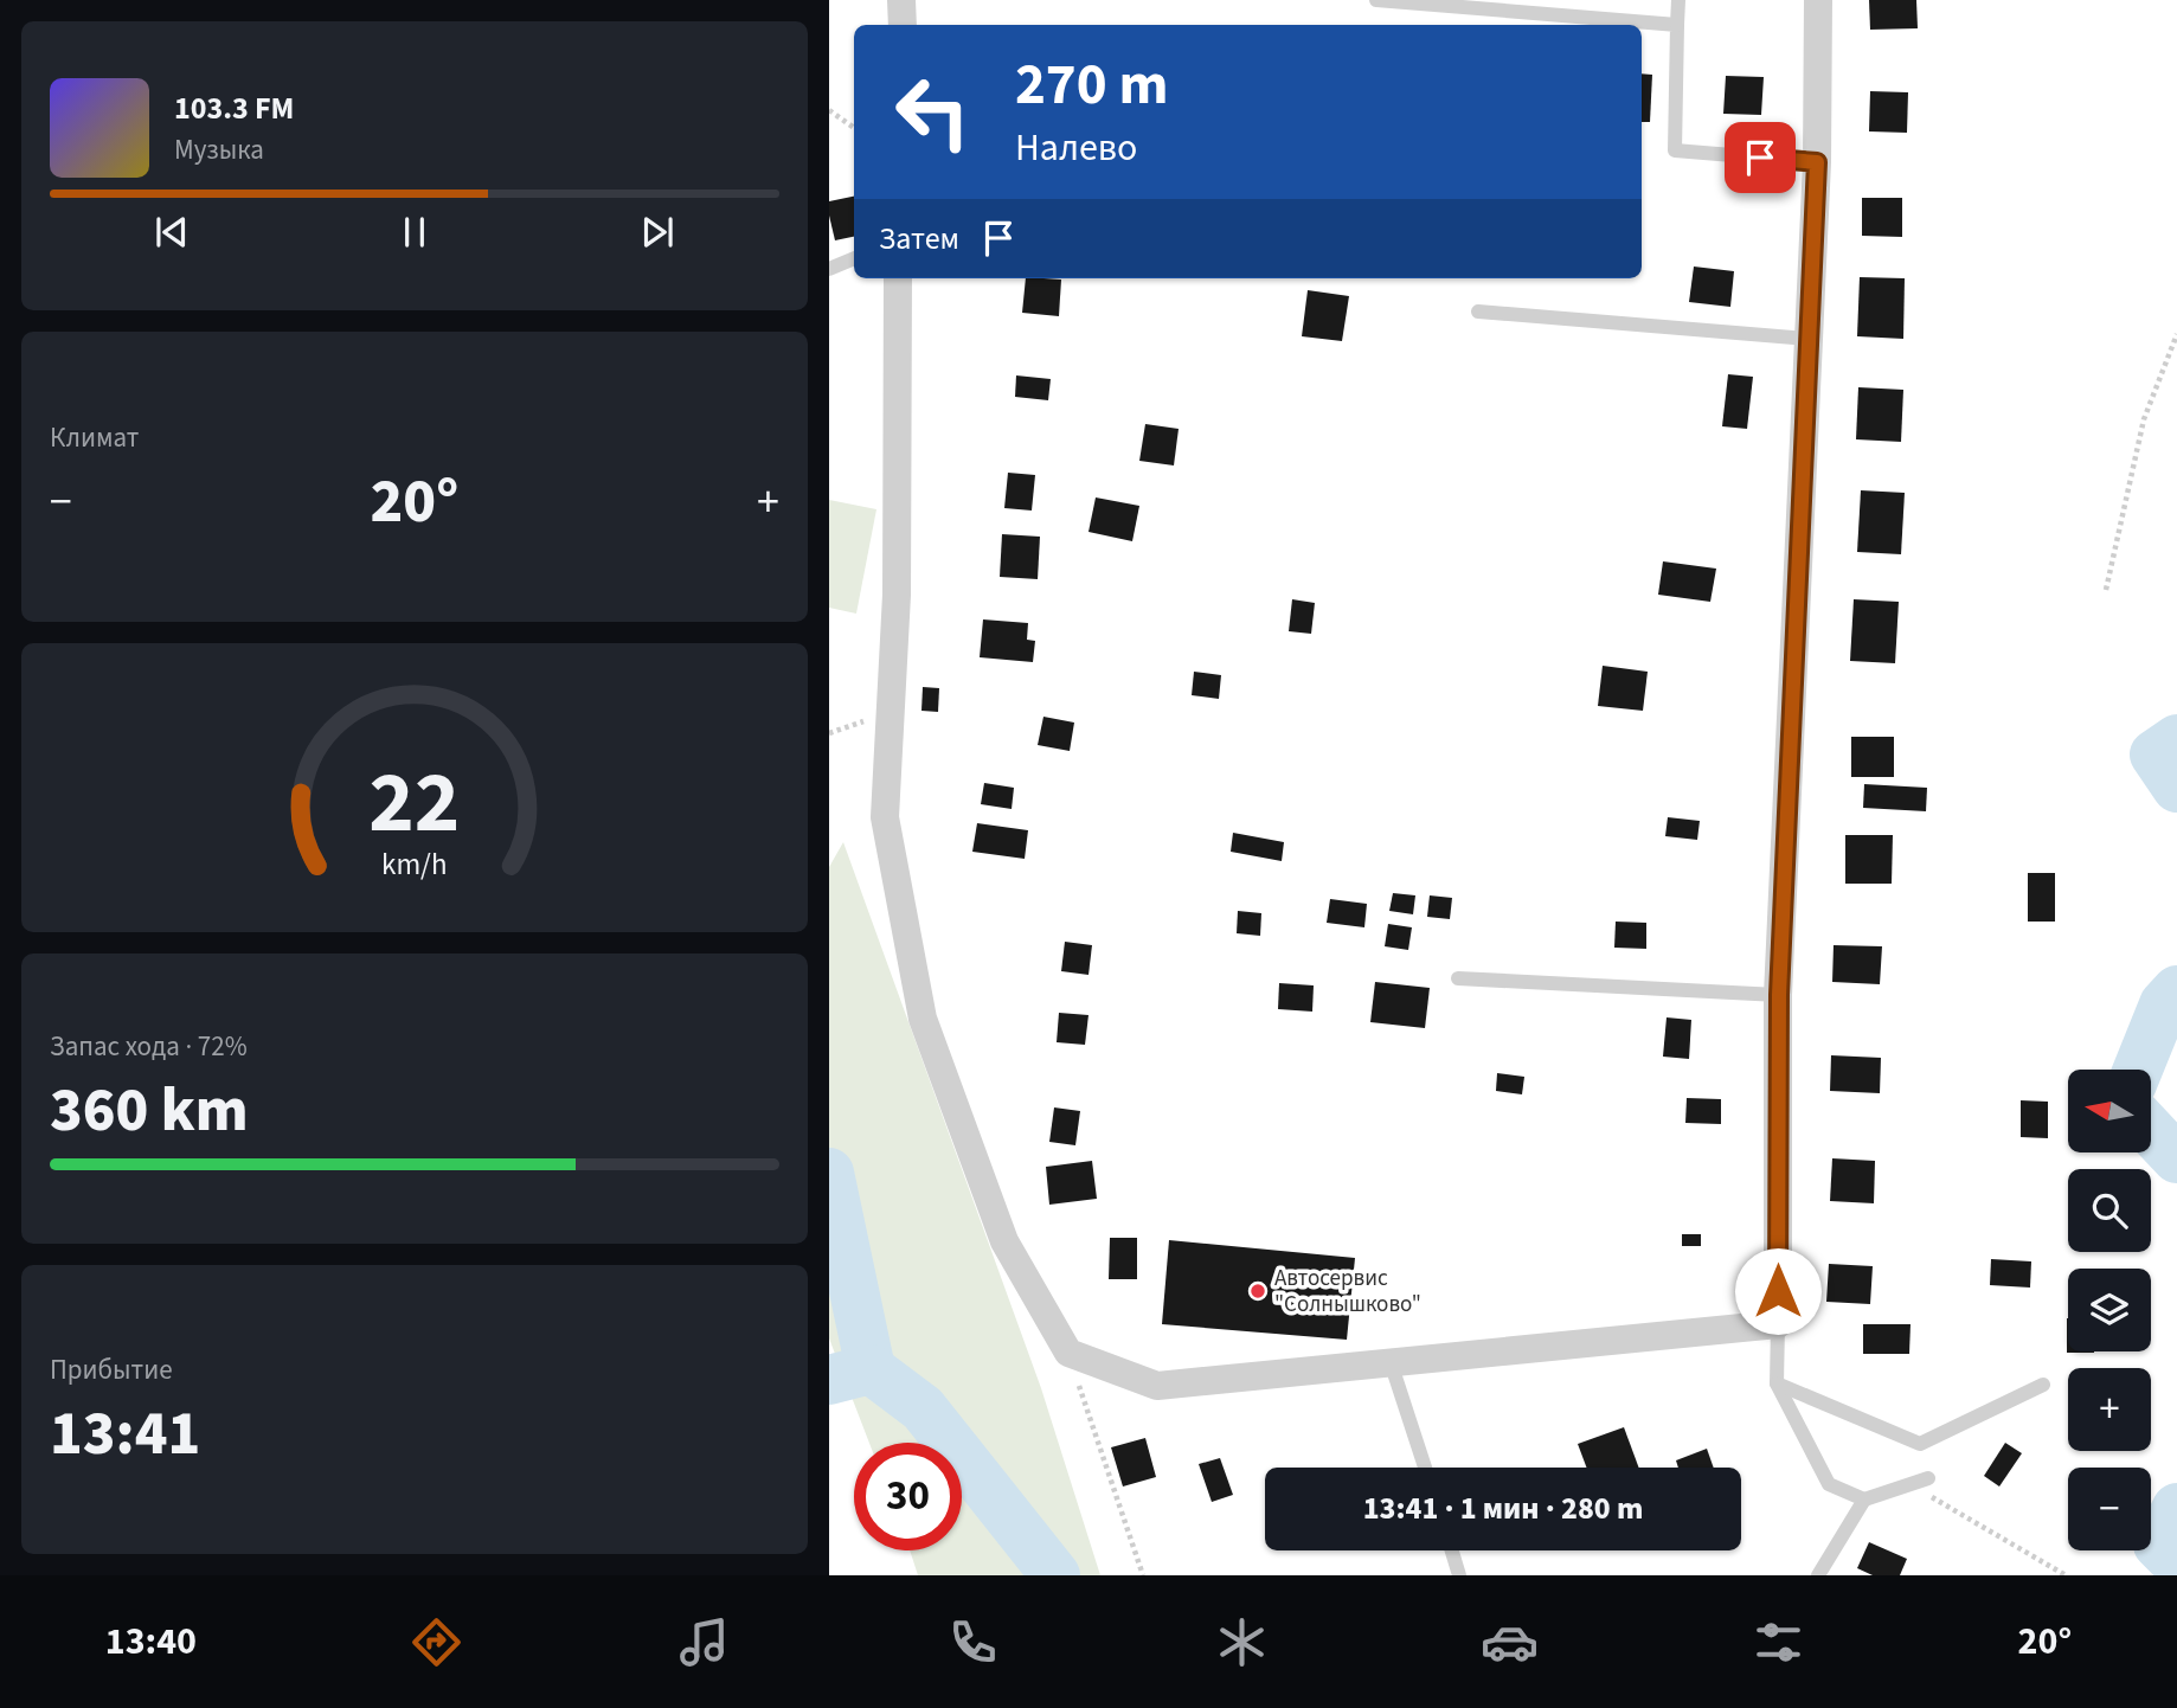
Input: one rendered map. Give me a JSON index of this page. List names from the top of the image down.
{
  "places": ["Автосервис \"Солнышково\""],
  "north": "left",
  "page": {
    "turn": ["270 m", "Налево"],
    "song": ["103.3 FM", "Музыка"],
    "then": "Затем",
    "tile": [
      "Климат",
      ["Запас хода · 72%", "360 km"],
      ["Прибытие", "13:41"]
    ],
    "heat": ["−", "20°", "+"],
    "map_buttons": ["+", "−"],
    "limit": "30",
    "trip": "13:41 · 1 мин · 280 m",
    "tabs": ["13:40", "20°"],
    "gauge": ["22", "km/h"]
  }
}
